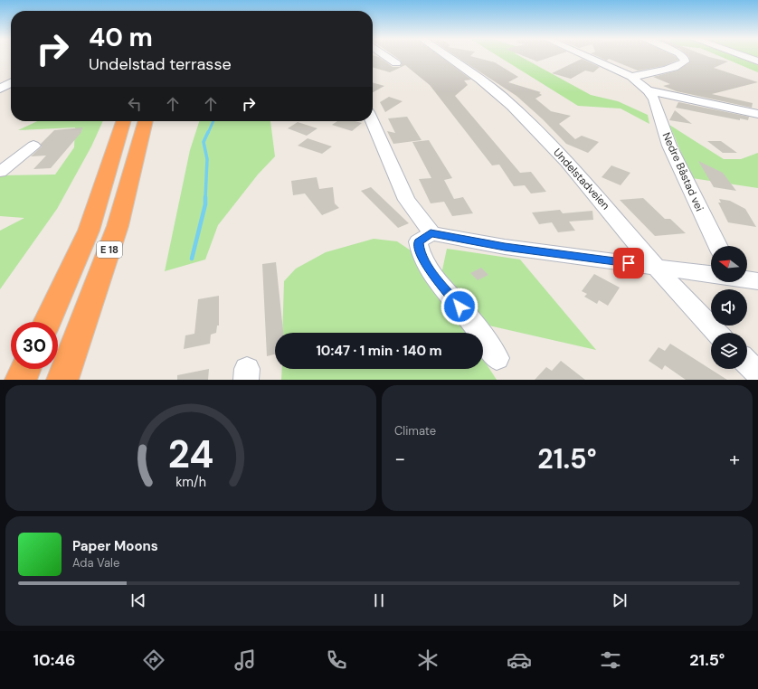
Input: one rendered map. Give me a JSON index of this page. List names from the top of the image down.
{
  "streets": {
    "highway": ["E 18"],
    "street": ["Nedre Båstad vei", "Undelstadveien"]
  },
  "north": "left",
  "page": {
    "turn": ["40 m", "Undelstad terrasse"],
    "limit": "30",
    "trip": "10:47 · 1 min · 140 m",
    "tile": "Climate",
    "heat": ["−", "21.5°", "+"],
    "song": ["Paper Moons", "Ada Vale"],
    "tabs": ["10:46", "21.5°"],
    "gauge": ["24", "km/h"]
  }
}
